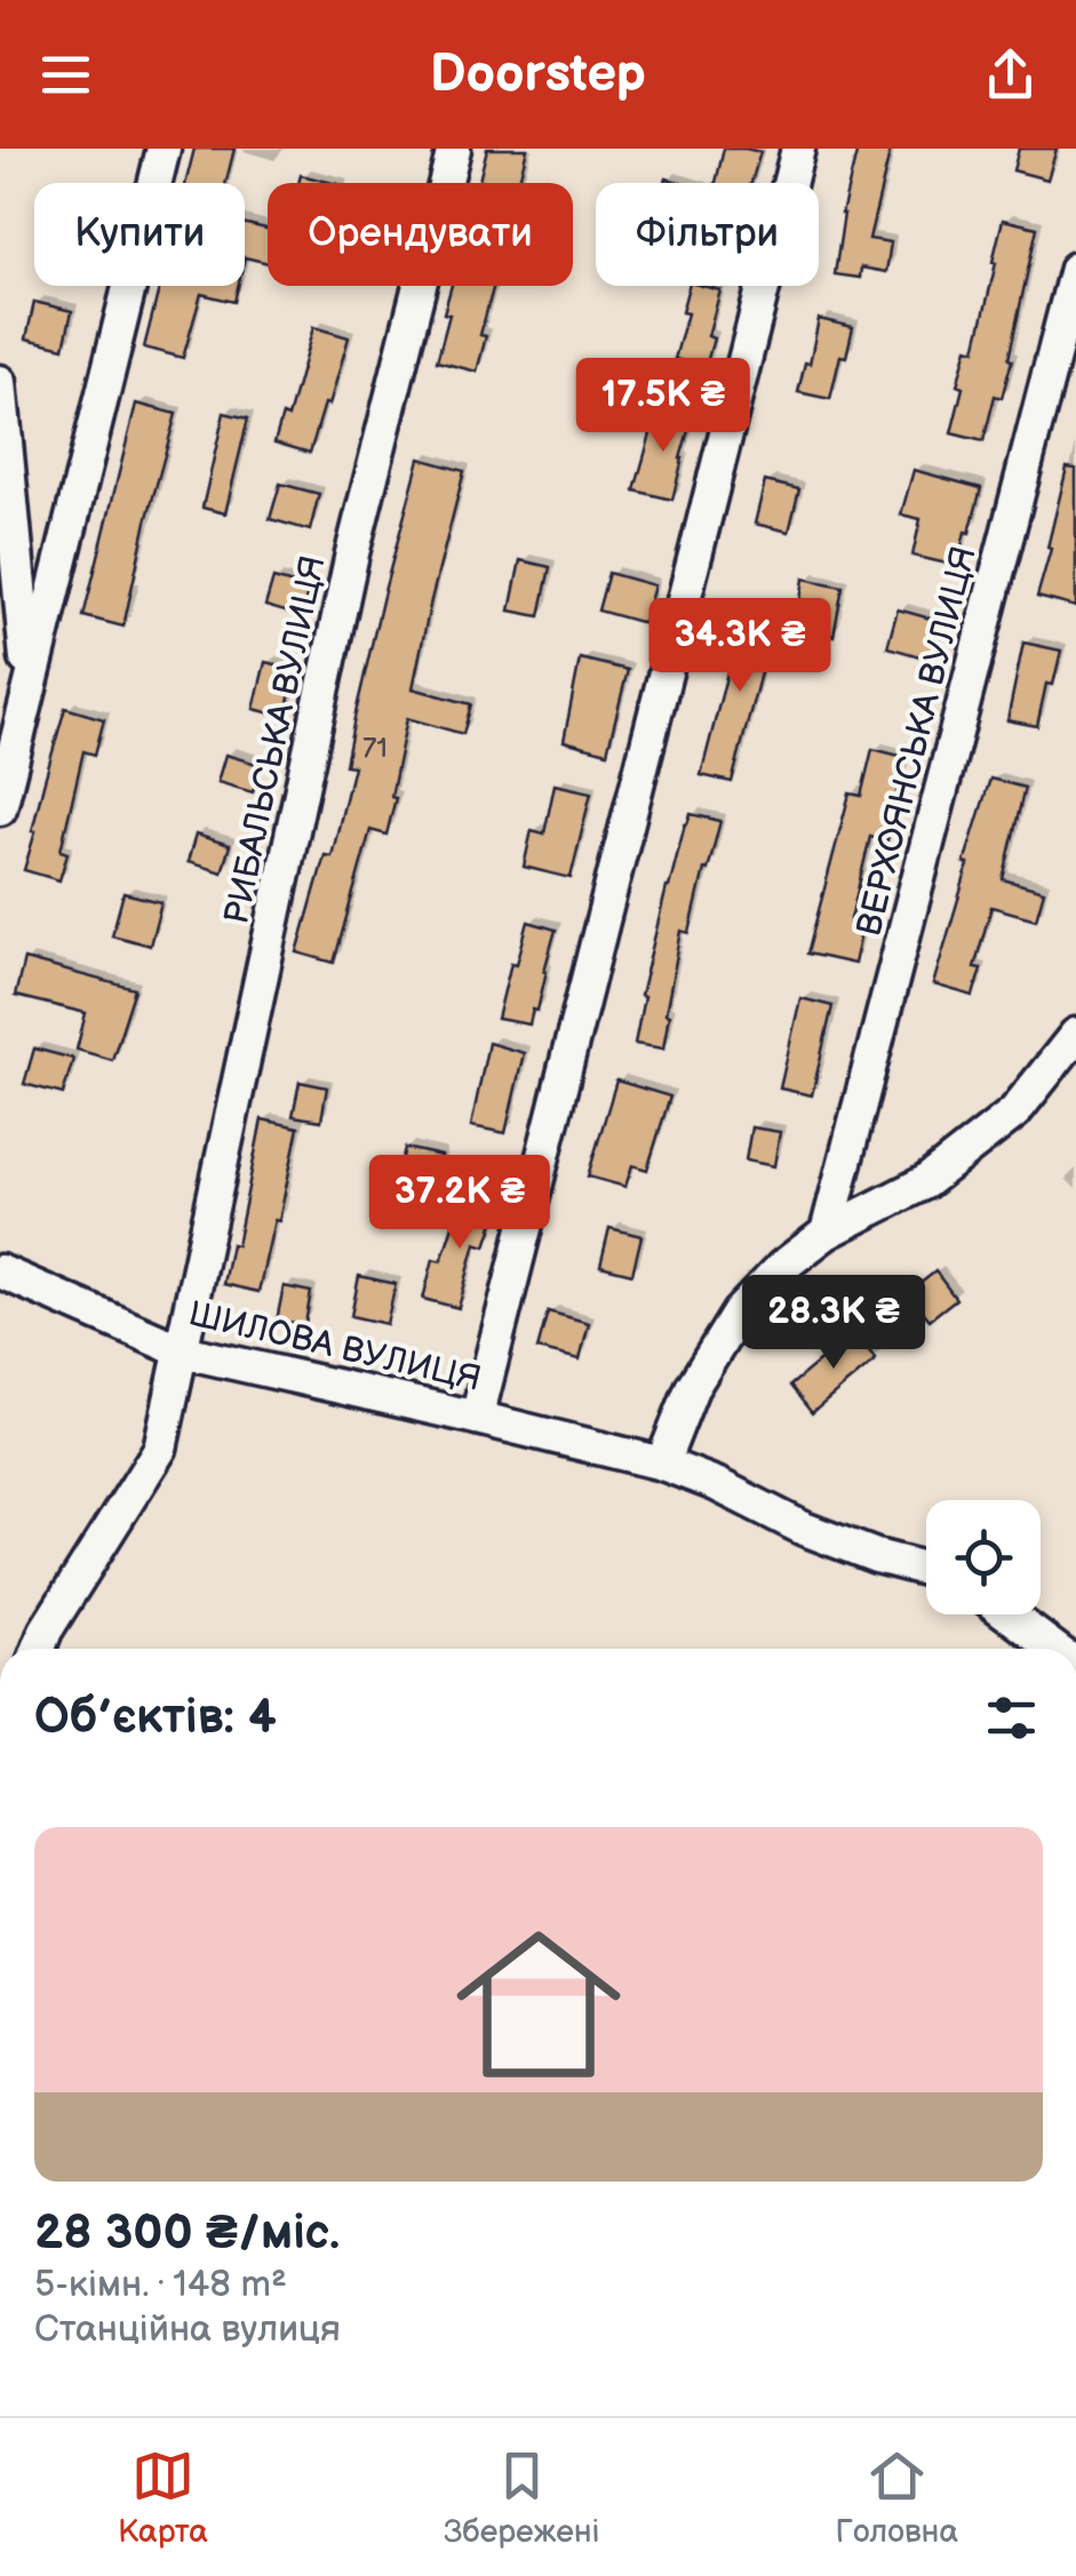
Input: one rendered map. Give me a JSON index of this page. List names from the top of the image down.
{
  "streets": {
    "street": ["РИБАЛЬСЬКА ВУЛИЦЯ", "ВЕРХОЯНСЬКА ВУЛИЦЯ", "ШИЛОВА ВУЛИЦЯ"]
  },
  "crossings": [
    ["РИБАЛЬСЬКА ВУЛИЦЯ", "ШИЛОВА ВУЛИЦЯ"]
  ],
  "house_numbers": ["71"],
  "page": {
    "header": "Doorstep",
    "chip": ["Купити", "Орендувати", "Фільтри"],
    "price": [
      "17.5K ₴",
      "34.3K ₴",
      "37.2K ₴",
      "28.3K ₴"
    ],
    "heading": "Об’єктів: 4",
    "list": [
      {
        "name": "28 300 ₴/міс.",
        "note": "5-кімн. · 148 m² · Станційна вулиця"
      }
    ],
    "tabs": ["Карта", "Збережені", "Головна"]
  }
}
